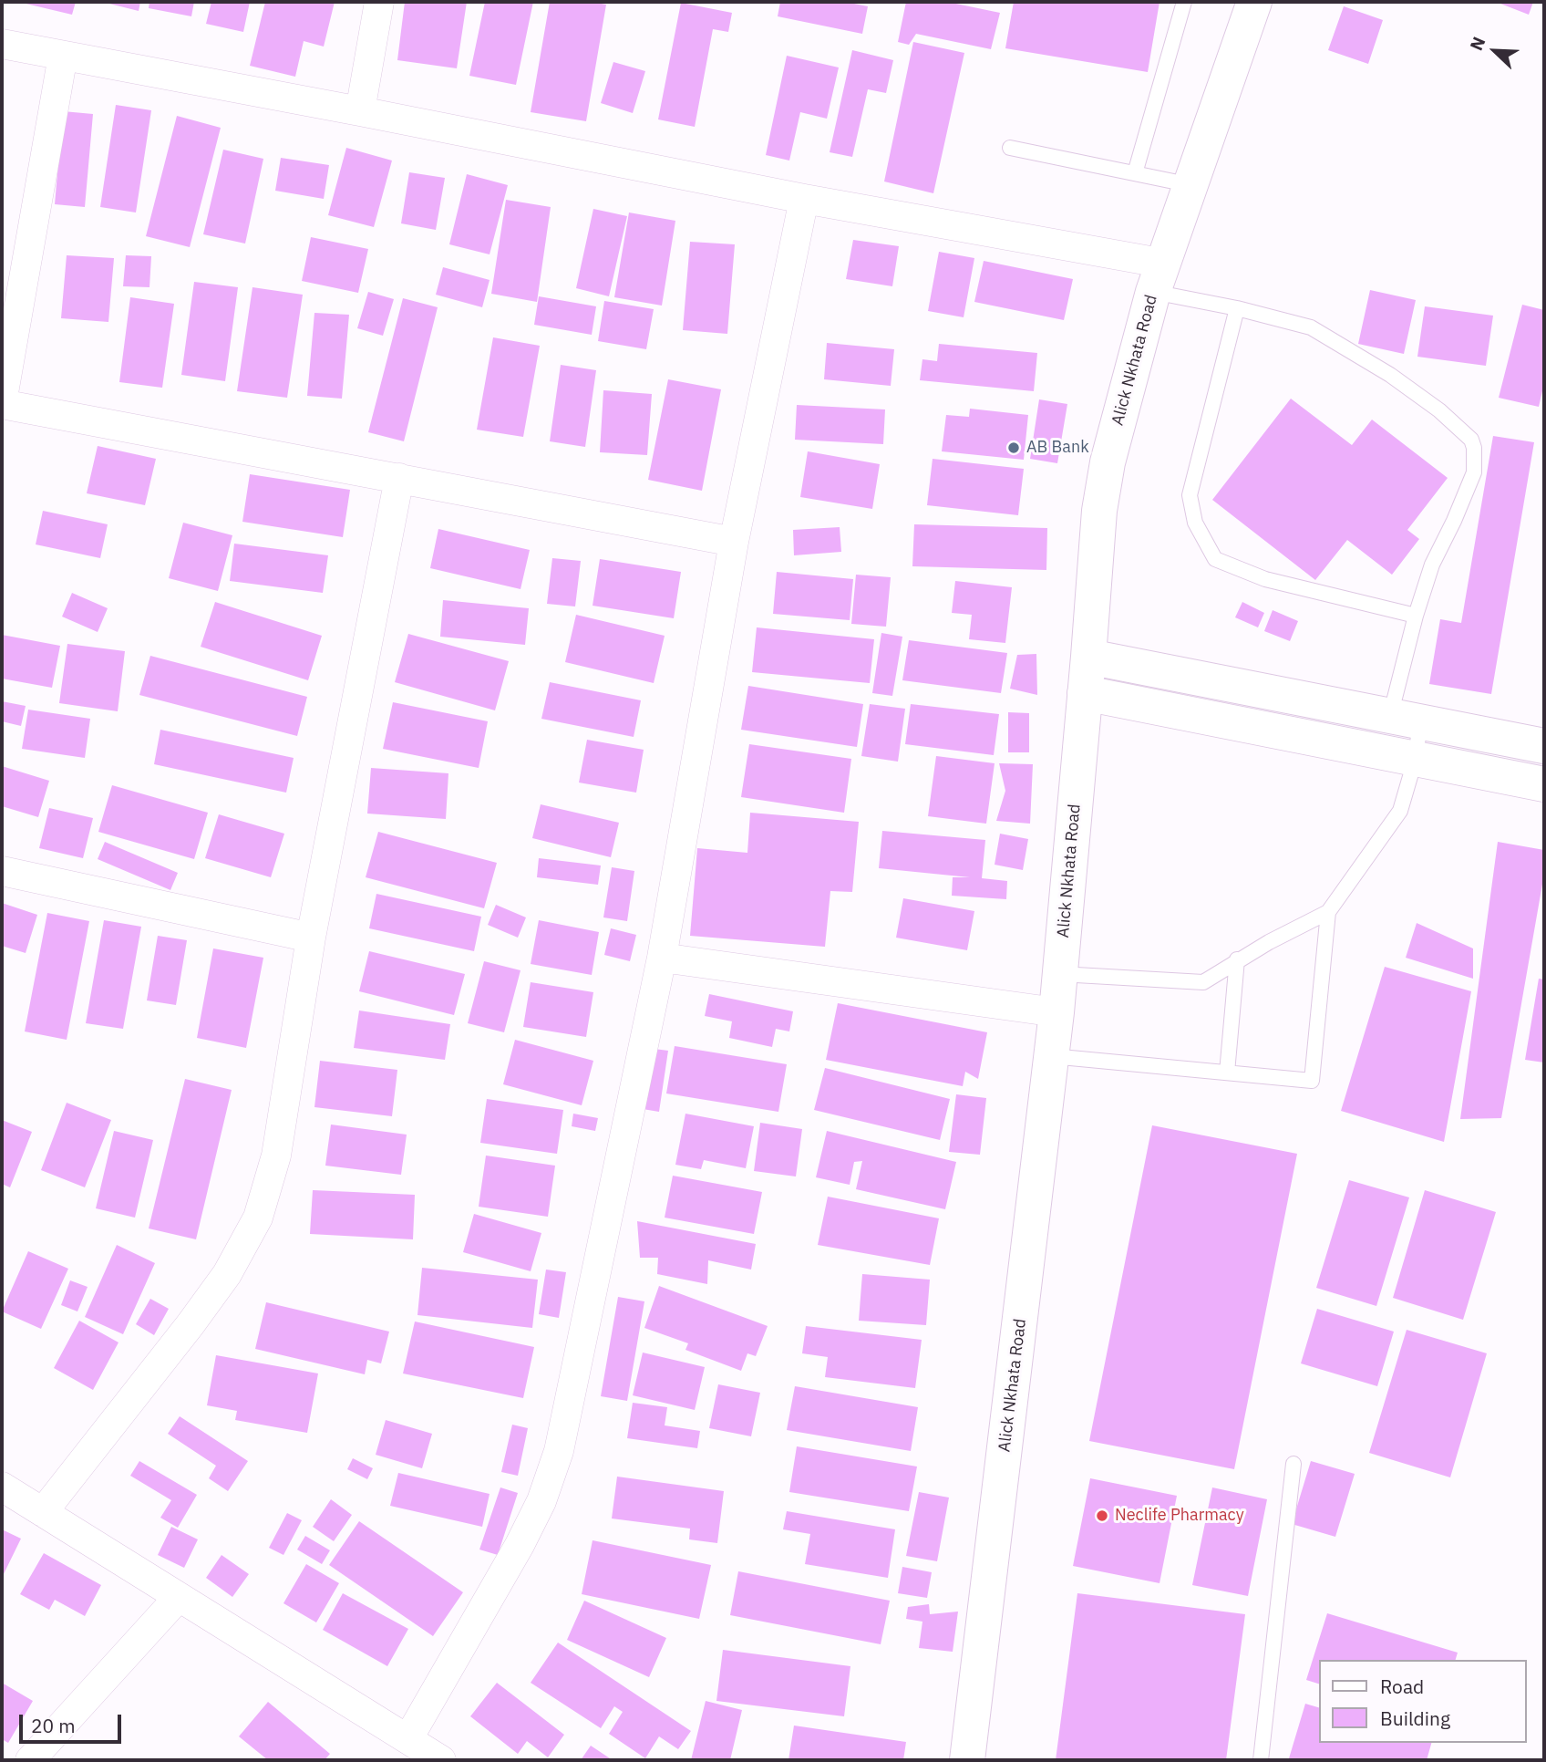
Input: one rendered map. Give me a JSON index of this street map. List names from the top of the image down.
{
  "streets": {
    "main road": ["Alick Nkhata Road"]
  },
  "places": ["AB Bank", "Neclife Pharmacy"],
  "legend": ["Road", "Building"],
  "scale_bar": "20 m",
  "north": "top left"
}
